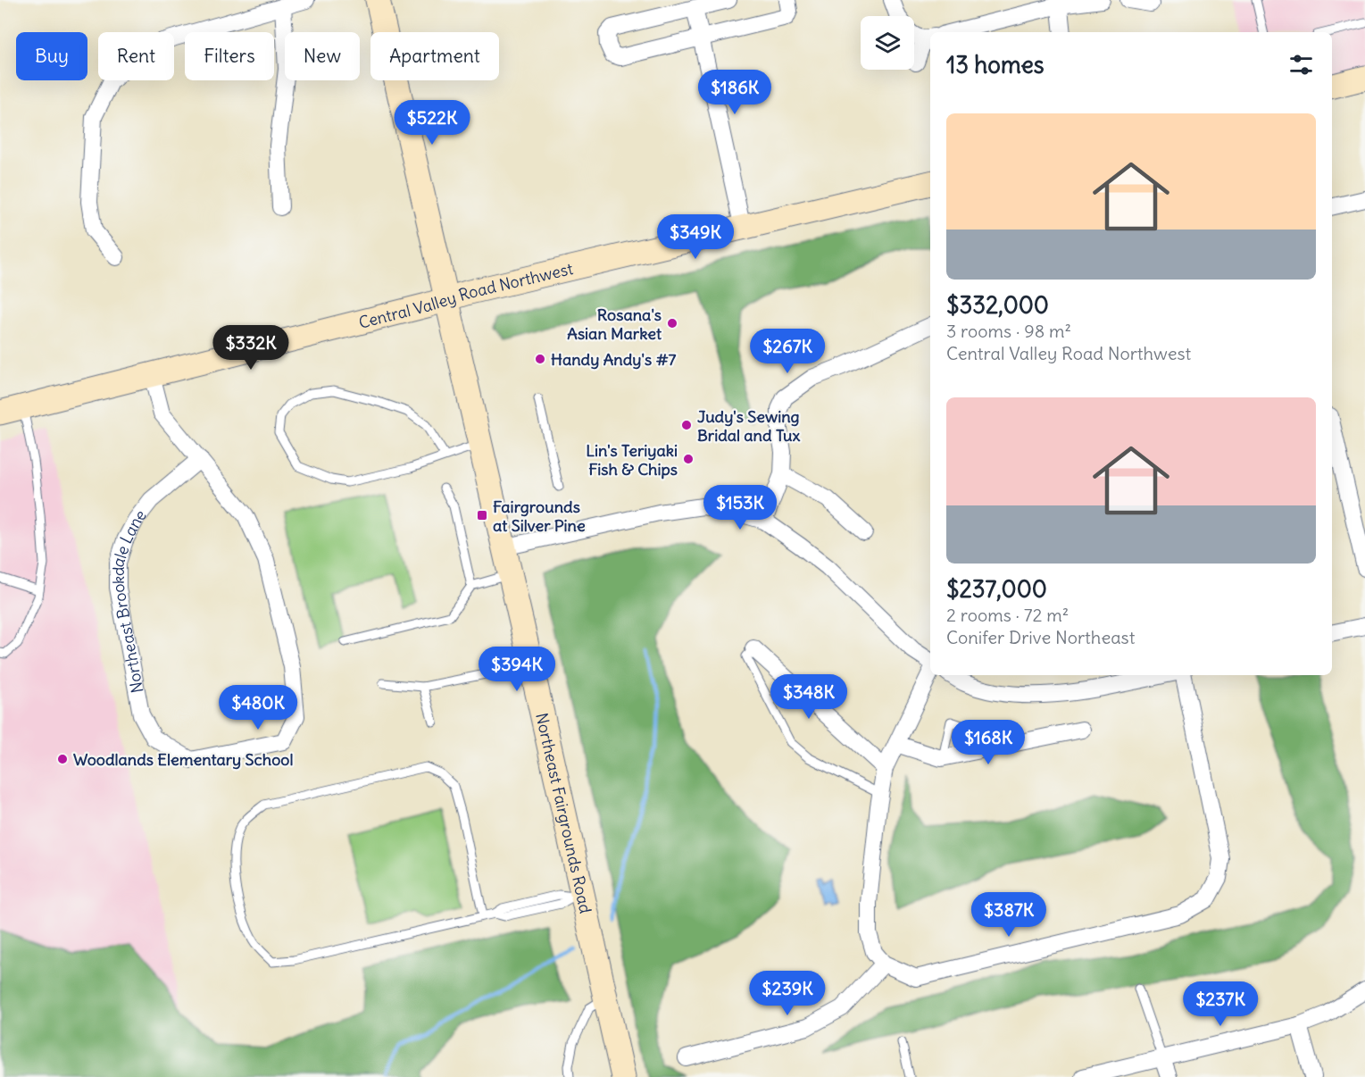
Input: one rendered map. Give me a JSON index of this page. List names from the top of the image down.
{
  "streets": {
    "main road": ["Central Valley Road Northwest", "Northeast Fairgrounds Road"],
    "street": ["Northeast Brookdale Lane"]
  },
  "crossings": [
    ["Central Valley Road Northwest", "Northeast Brookdale Lane"],
    ["Central Valley Road Northwest", "Northeast Fairgrounds Road"]
  ],
  "places": {
    "other": [
      "Rosana's Asian Market",
      "Handy Andy's #7",
      "Judy's Sewing Bridal and Tux",
      "Lin's Teriyaki Fish & Chips",
      "Woodlands Elementary School"
    ],
    "transit": ["Fairgrounds at Silver Pine"]
  },
  "page": {
    "chip": [
      "Buy",
      "Rent",
      "Filters",
      "New",
      "Apartment"
    ],
    "heading": "13 homes",
    "price": [
      "$186K",
      "$522K",
      "$349K",
      "$332K",
      "$267K",
      "$153K",
      "$394K",
      "$348K",
      "$480K",
      "$168K",
      "$387K",
      "$239K",
      "$237K"
    ],
    "list": [
      {
        "name": "$332,000",
        "note": "3 rooms · 98 m² · Central Valley Road Northwest"
      },
      {
        "name": "$237,000",
        "note": "2 rooms · 72 m² · Conifer Drive Northeast"
      }
    ]
  }
}
